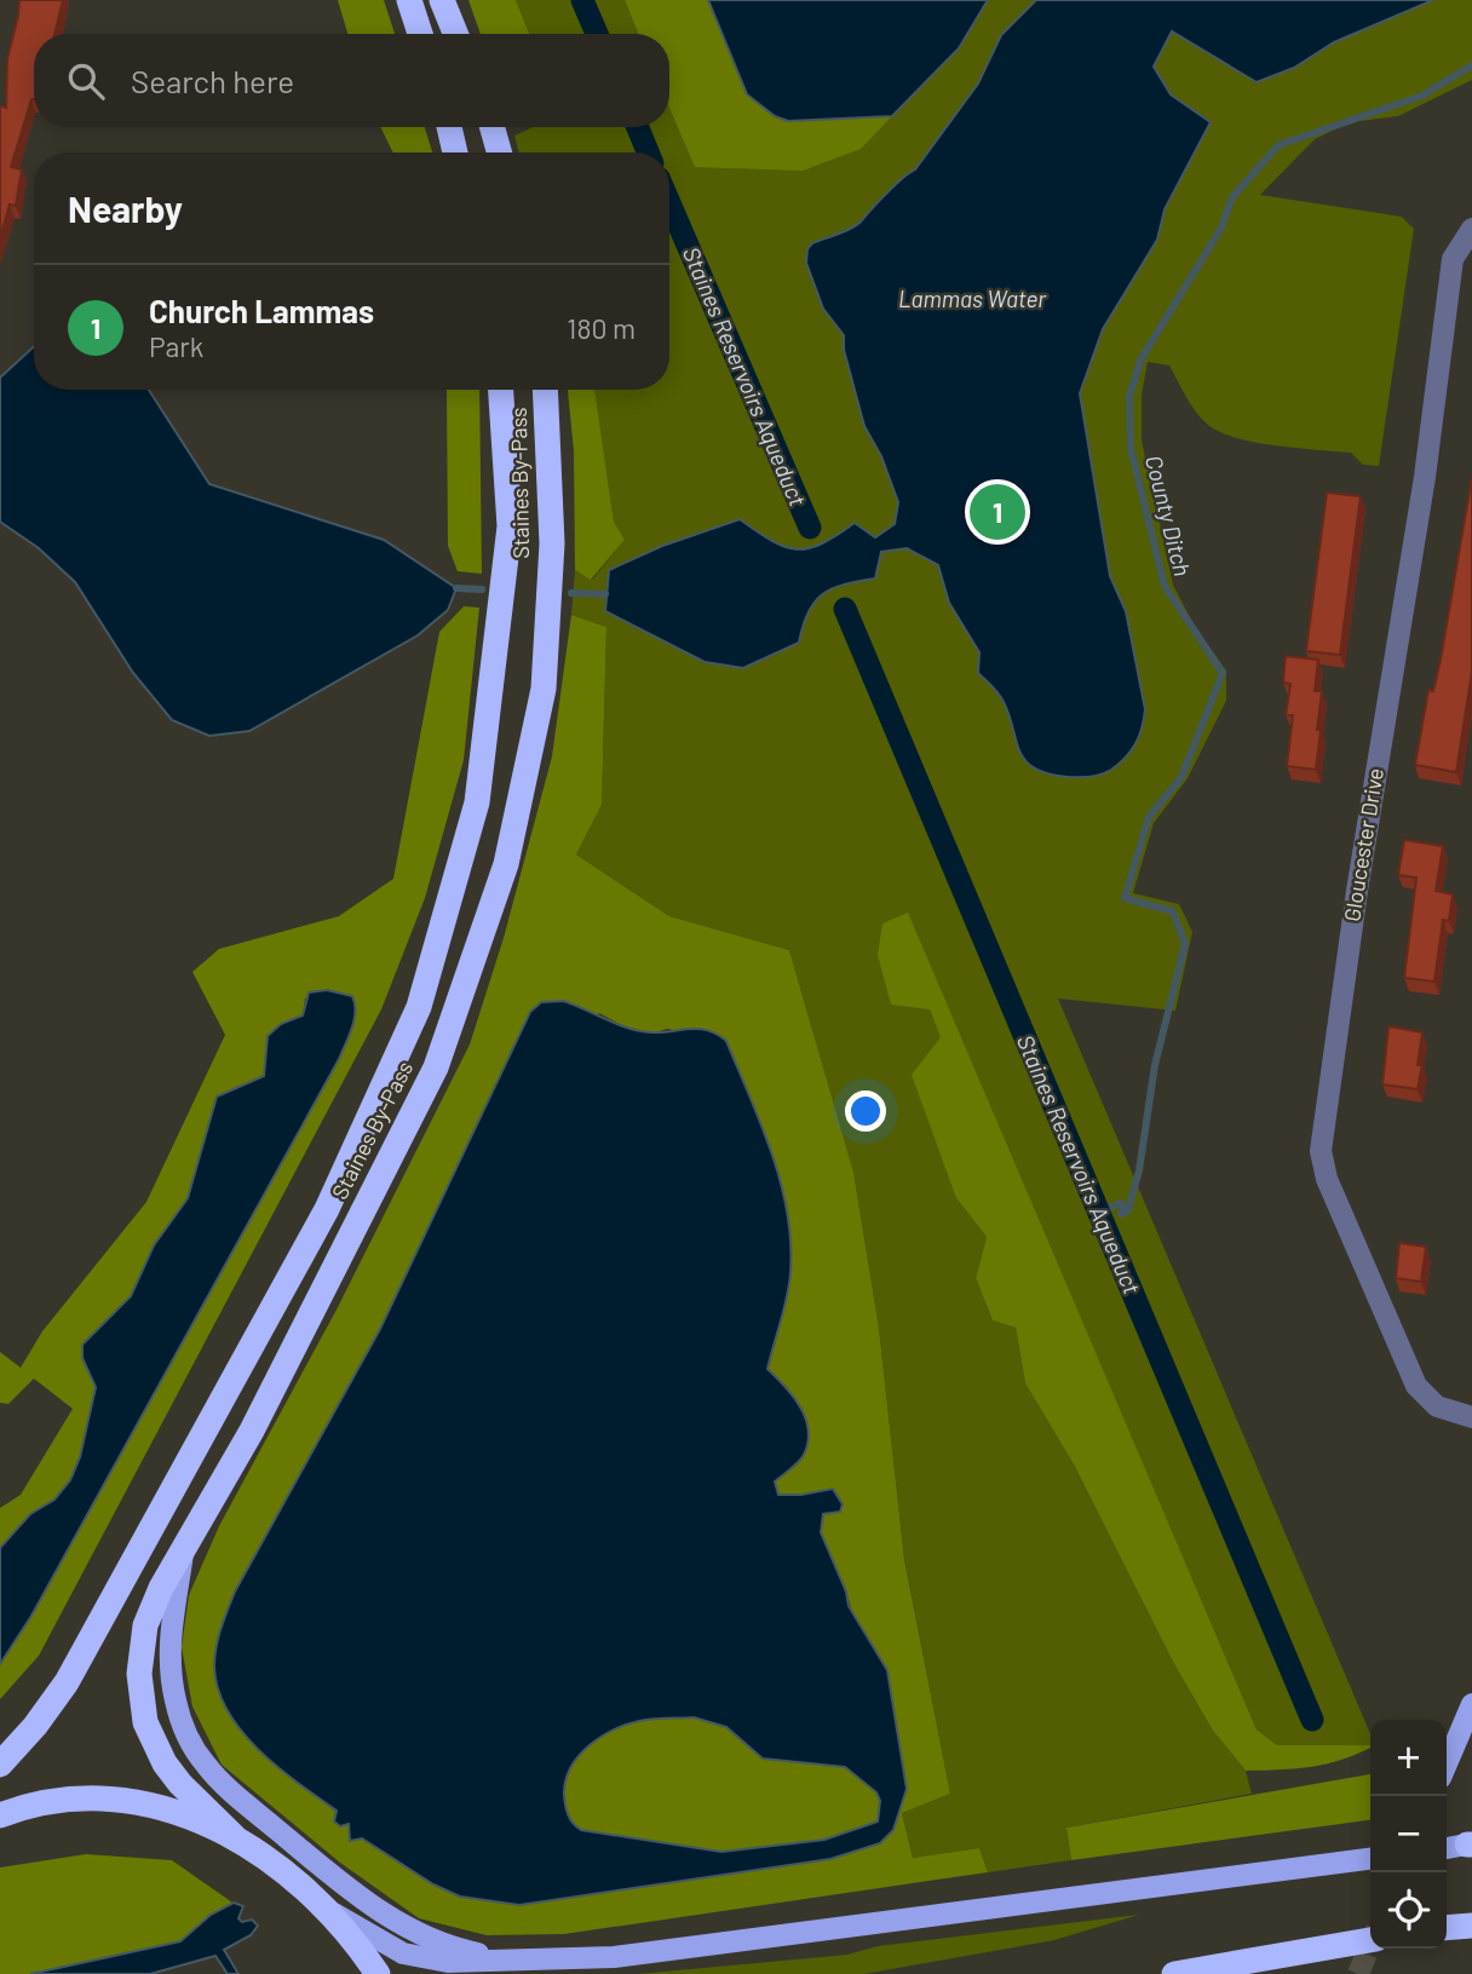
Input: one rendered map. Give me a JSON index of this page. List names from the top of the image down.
{
  "streets": {
    "highway": ["Staines By-Pass"],
    "street": ["Gloucester Drive"]
  },
  "water": ["Lammas Water", "Staines Reservoirs Aqueduct", "County Ditch"],
  "page": {
    "search": "Search here",
    "heading": "Nearby",
    "list": [
      {
        "mark": "1",
        "name": "Church Lammas",
        "note": "Park",
        "value": "180 m"
      }
    ],
    "pins": "1",
    "map_buttons": ["+", "−"]
  }
}
